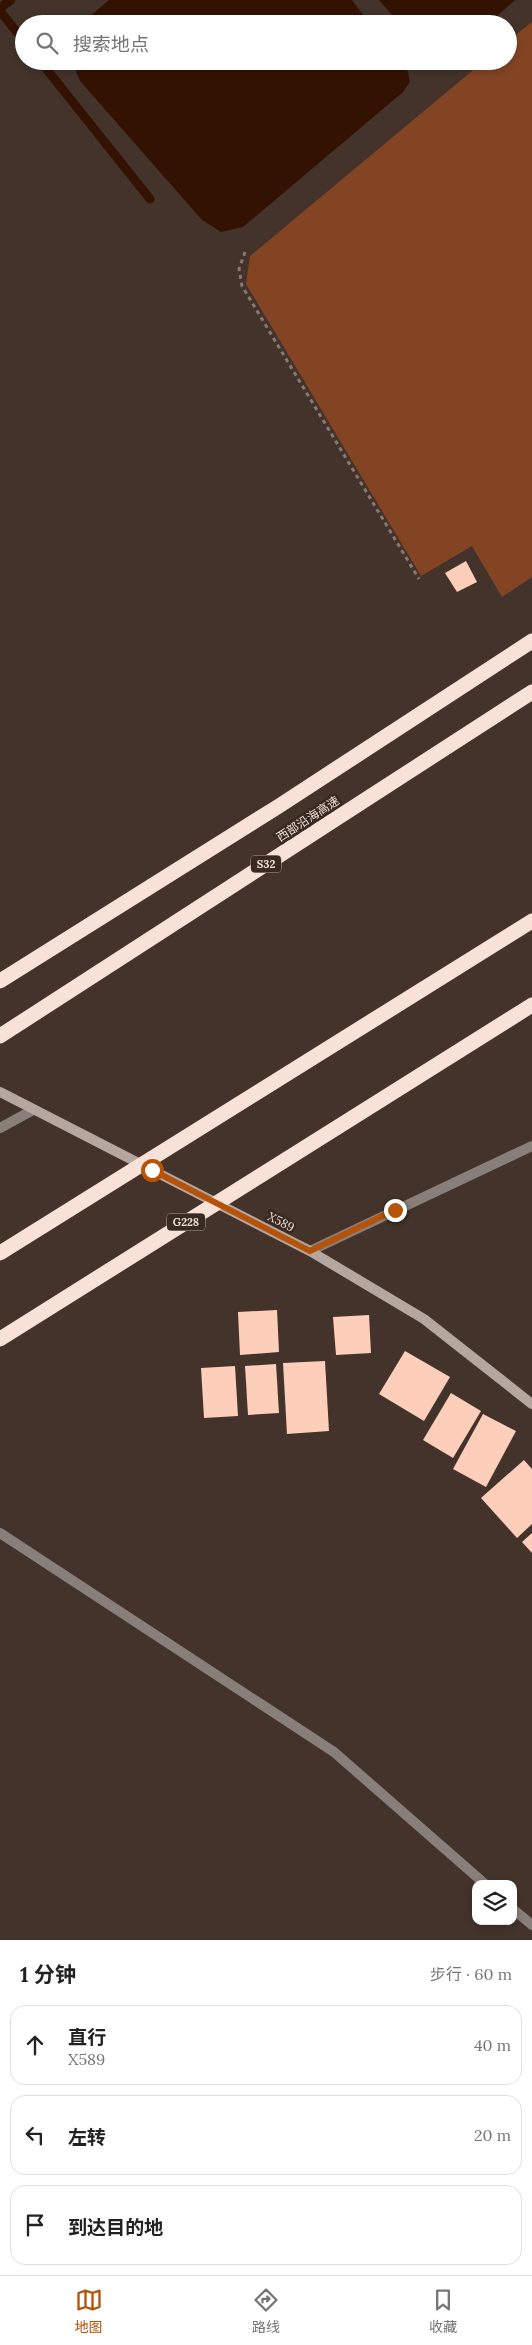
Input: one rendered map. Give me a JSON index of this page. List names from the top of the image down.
{
  "streets": {
    "highway": ["西部沿海高速", "S32", "G228"],
    "street": ["X589"]
  },
  "page": {
    "search": "搜索地点",
    "heading": ["1 分钟", "步行 · 60 m"],
    "list": [
      ["直行", "X589", "40 m"],
      ["左转", "20 m"],
      "到达目的地"
    ],
    "nav": ["地图", "路线", "收藏"]
  }
}
